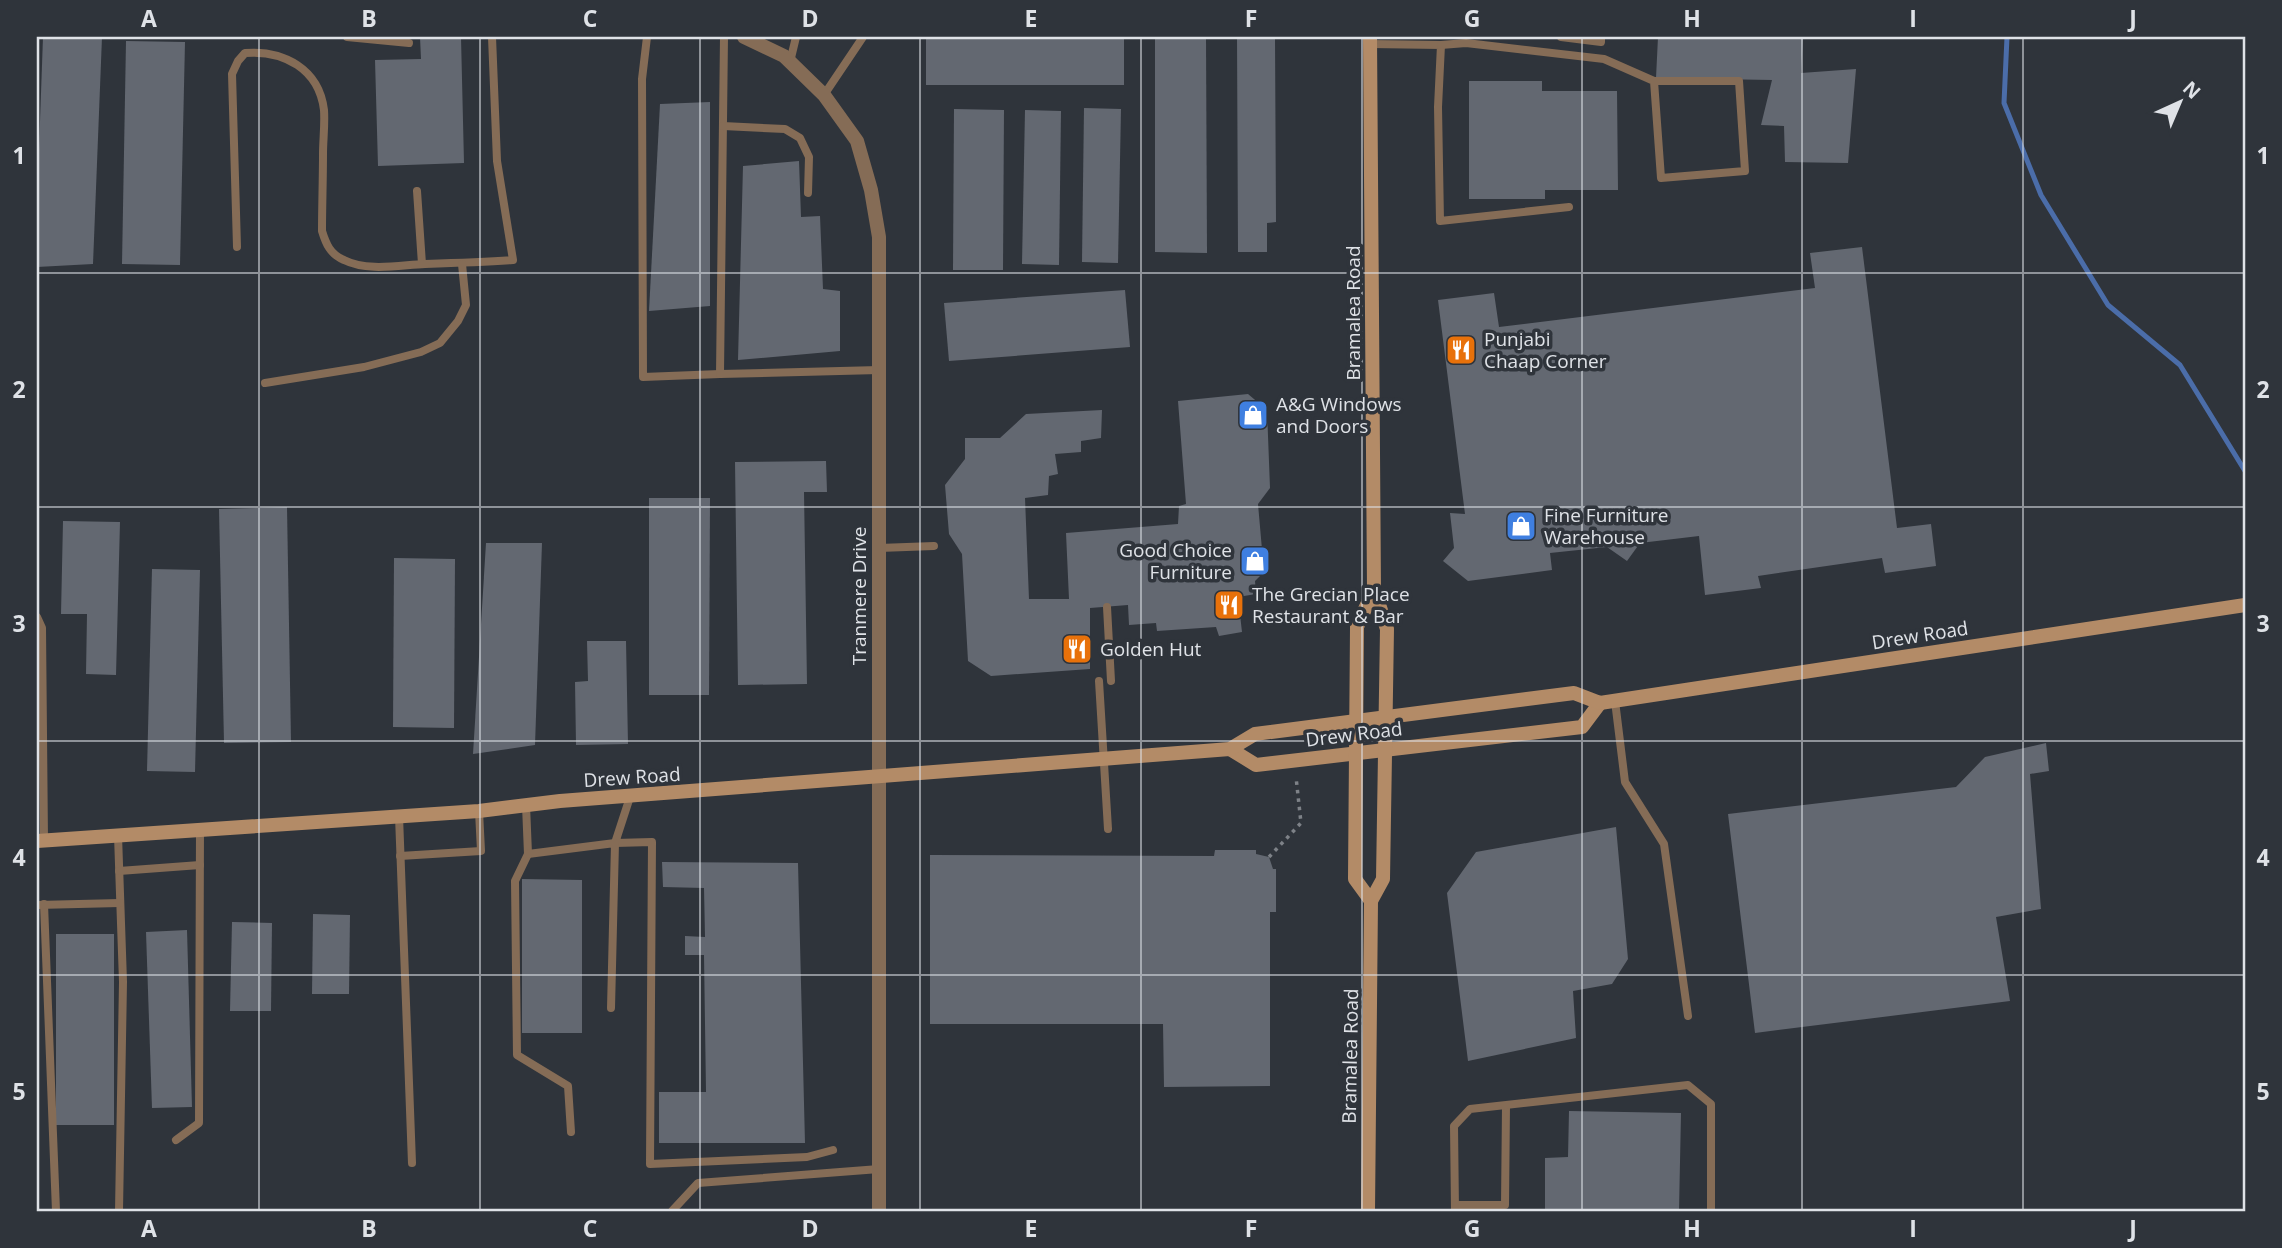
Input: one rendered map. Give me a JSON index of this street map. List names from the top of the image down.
{
  "streets": {
    "street": ["Bramalea Road", "Tranmere Drive", "Drew Road"]
  },
  "crossings": [
    ["Bramalea Road", "Drew Road"],
    ["Tranmere Drive", "Drew Road"]
  ],
  "places": {
    "restaurant": ["Punjabi Chaap Corner", "The Grecian Place Restaurant & Bar", "Golden Hut"],
    "shop": ["A&G Windows and Doors", "Fine Furniture Warehouse", "Good Choice Furniture"]
  },
  "north": "top right",
  "grid": {
    "columns": [
      "A",
      "B",
      "C",
      "D",
      "E",
      "F",
      "G",
      "H",
      "I",
      "J"
    ],
    "rows": [
      "1",
      "2",
      "3",
      "4",
      "5"
    ]
  }
}
